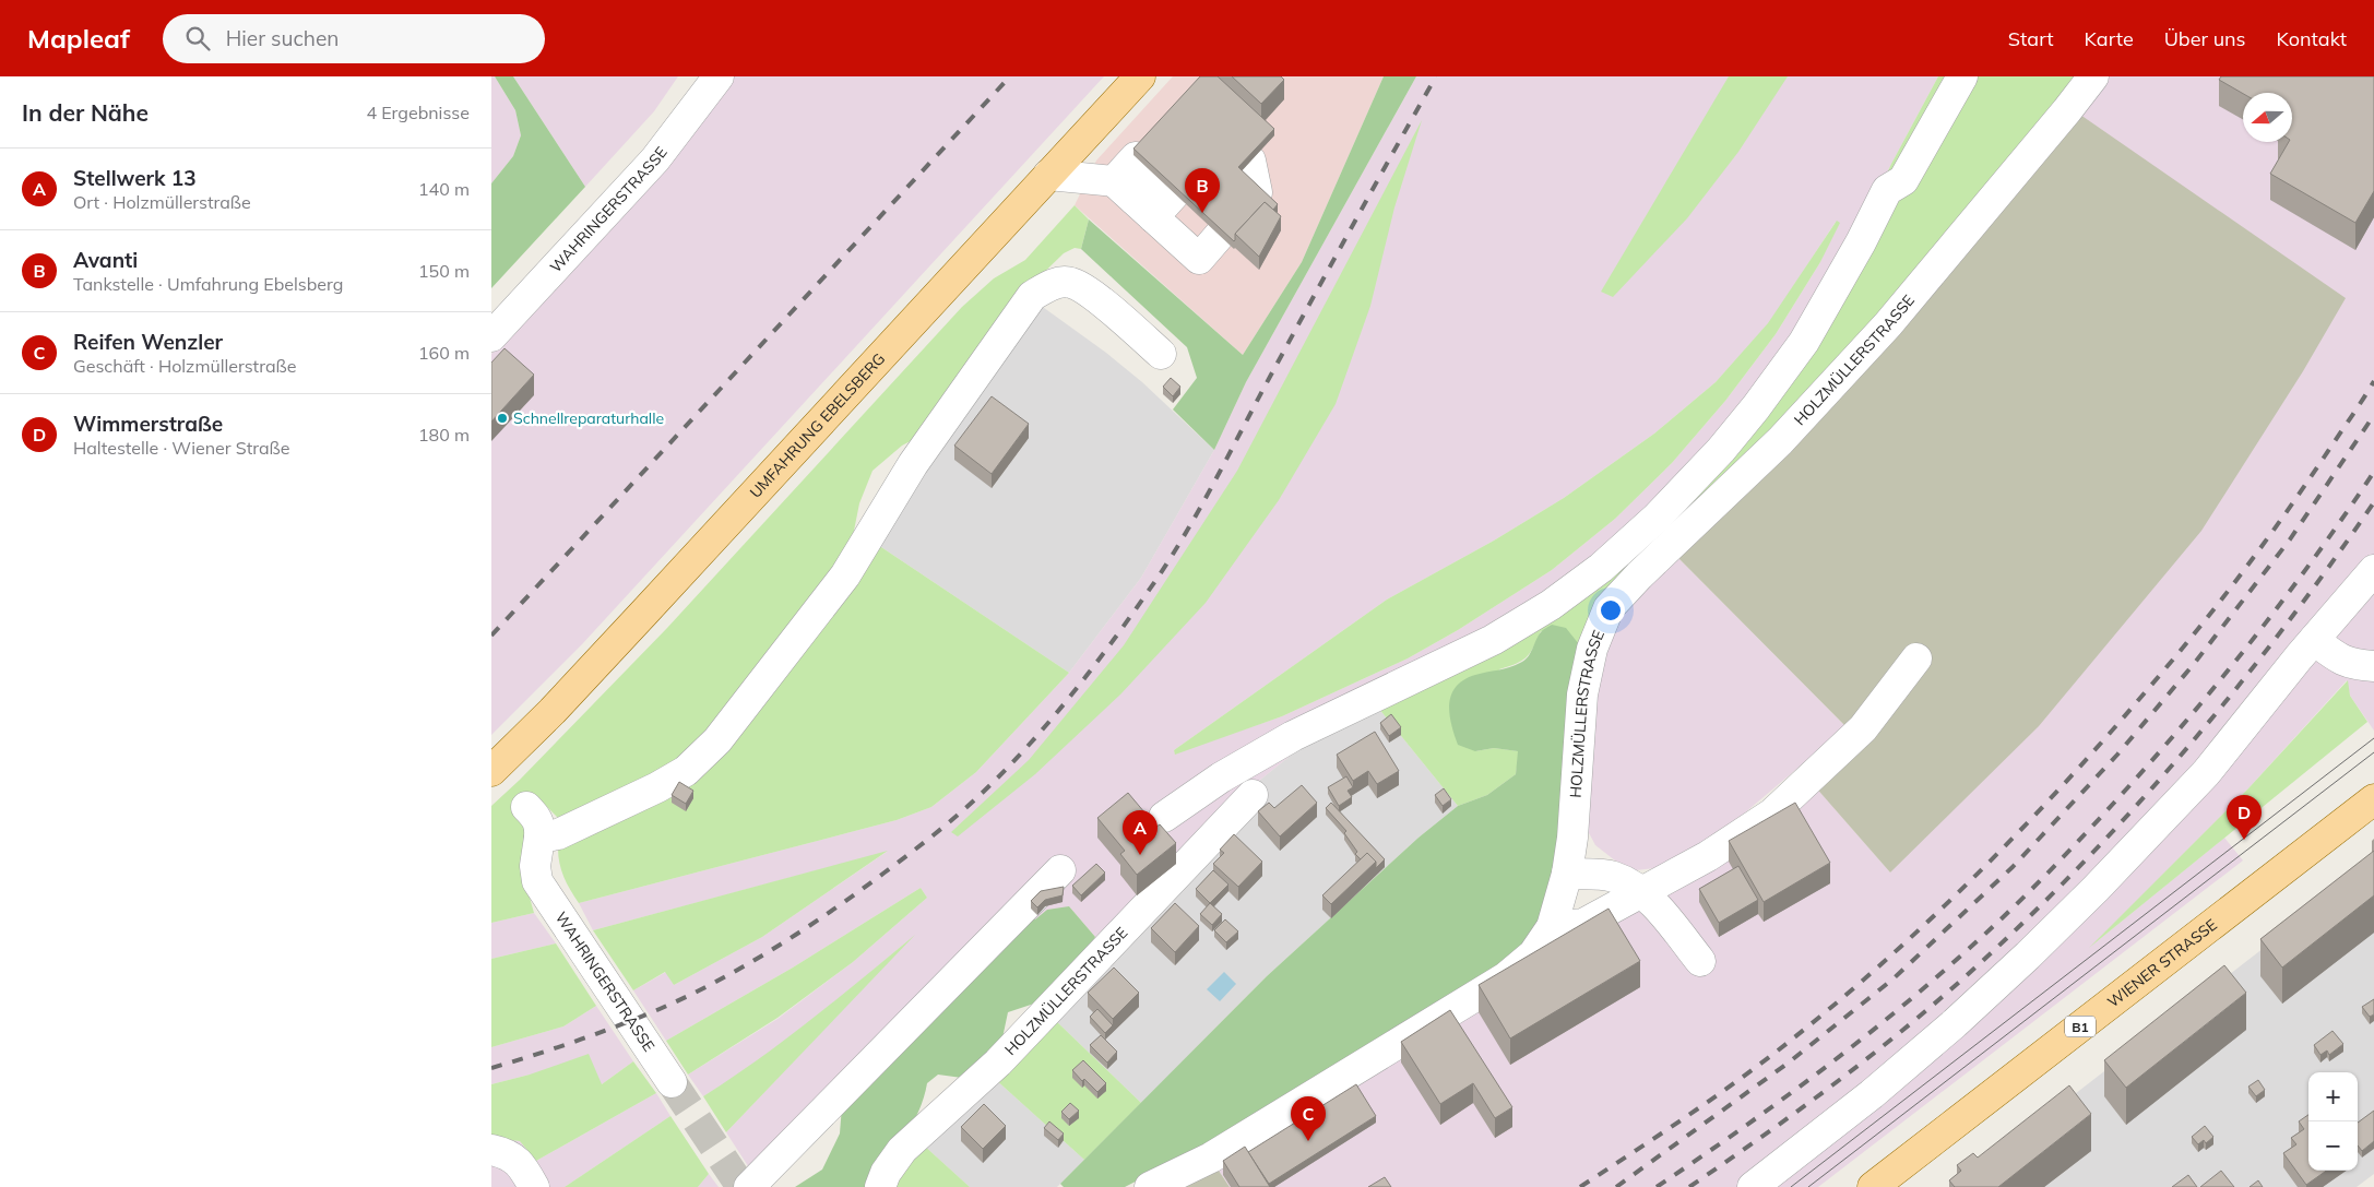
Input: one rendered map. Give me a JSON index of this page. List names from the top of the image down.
{
  "streets": {
    "main road": ["UMFAHRUNG EBELSBERG", "WIENER STRASSE", "B1"],
    "street": ["WAHRINGERSTRASSE", "HOLZMÜLLERSTRASSE"]
  },
  "places": ["Schnellreparaturhalle"],
  "north": "left",
  "page": {
    "header": "Mapleaf",
    "search": "Hier suchen",
    "nav": [
      "Start",
      "Karte",
      "Über uns",
      "Kontakt"
    ],
    "heading": ["In der Nähe", "4 Ergebnisse"],
    "list": [
      {
        "mark": "A",
        "name": "Stellwerk 13",
        "note": "Ort · Holzmüllerstraße",
        "value": "140 m"
      },
      {
        "mark": "B",
        "name": "Avanti",
        "note": "Tankstelle · Umfahrung Ebelsberg",
        "value": "150 m"
      },
      {
        "mark": "C",
        "name": "Reifen Wenzler",
        "note": "Geschäft · Holzmüllerstraße",
        "value": "160 m"
      },
      {
        "mark": "D",
        "name": "Wimmerstraße",
        "note": "Haltestelle · Wiener Straße",
        "value": "180 m"
      }
    ],
    "pins": [
      "B",
      "D",
      "A",
      "C"
    ],
    "map_buttons": ["+", "−"]
  }
}
